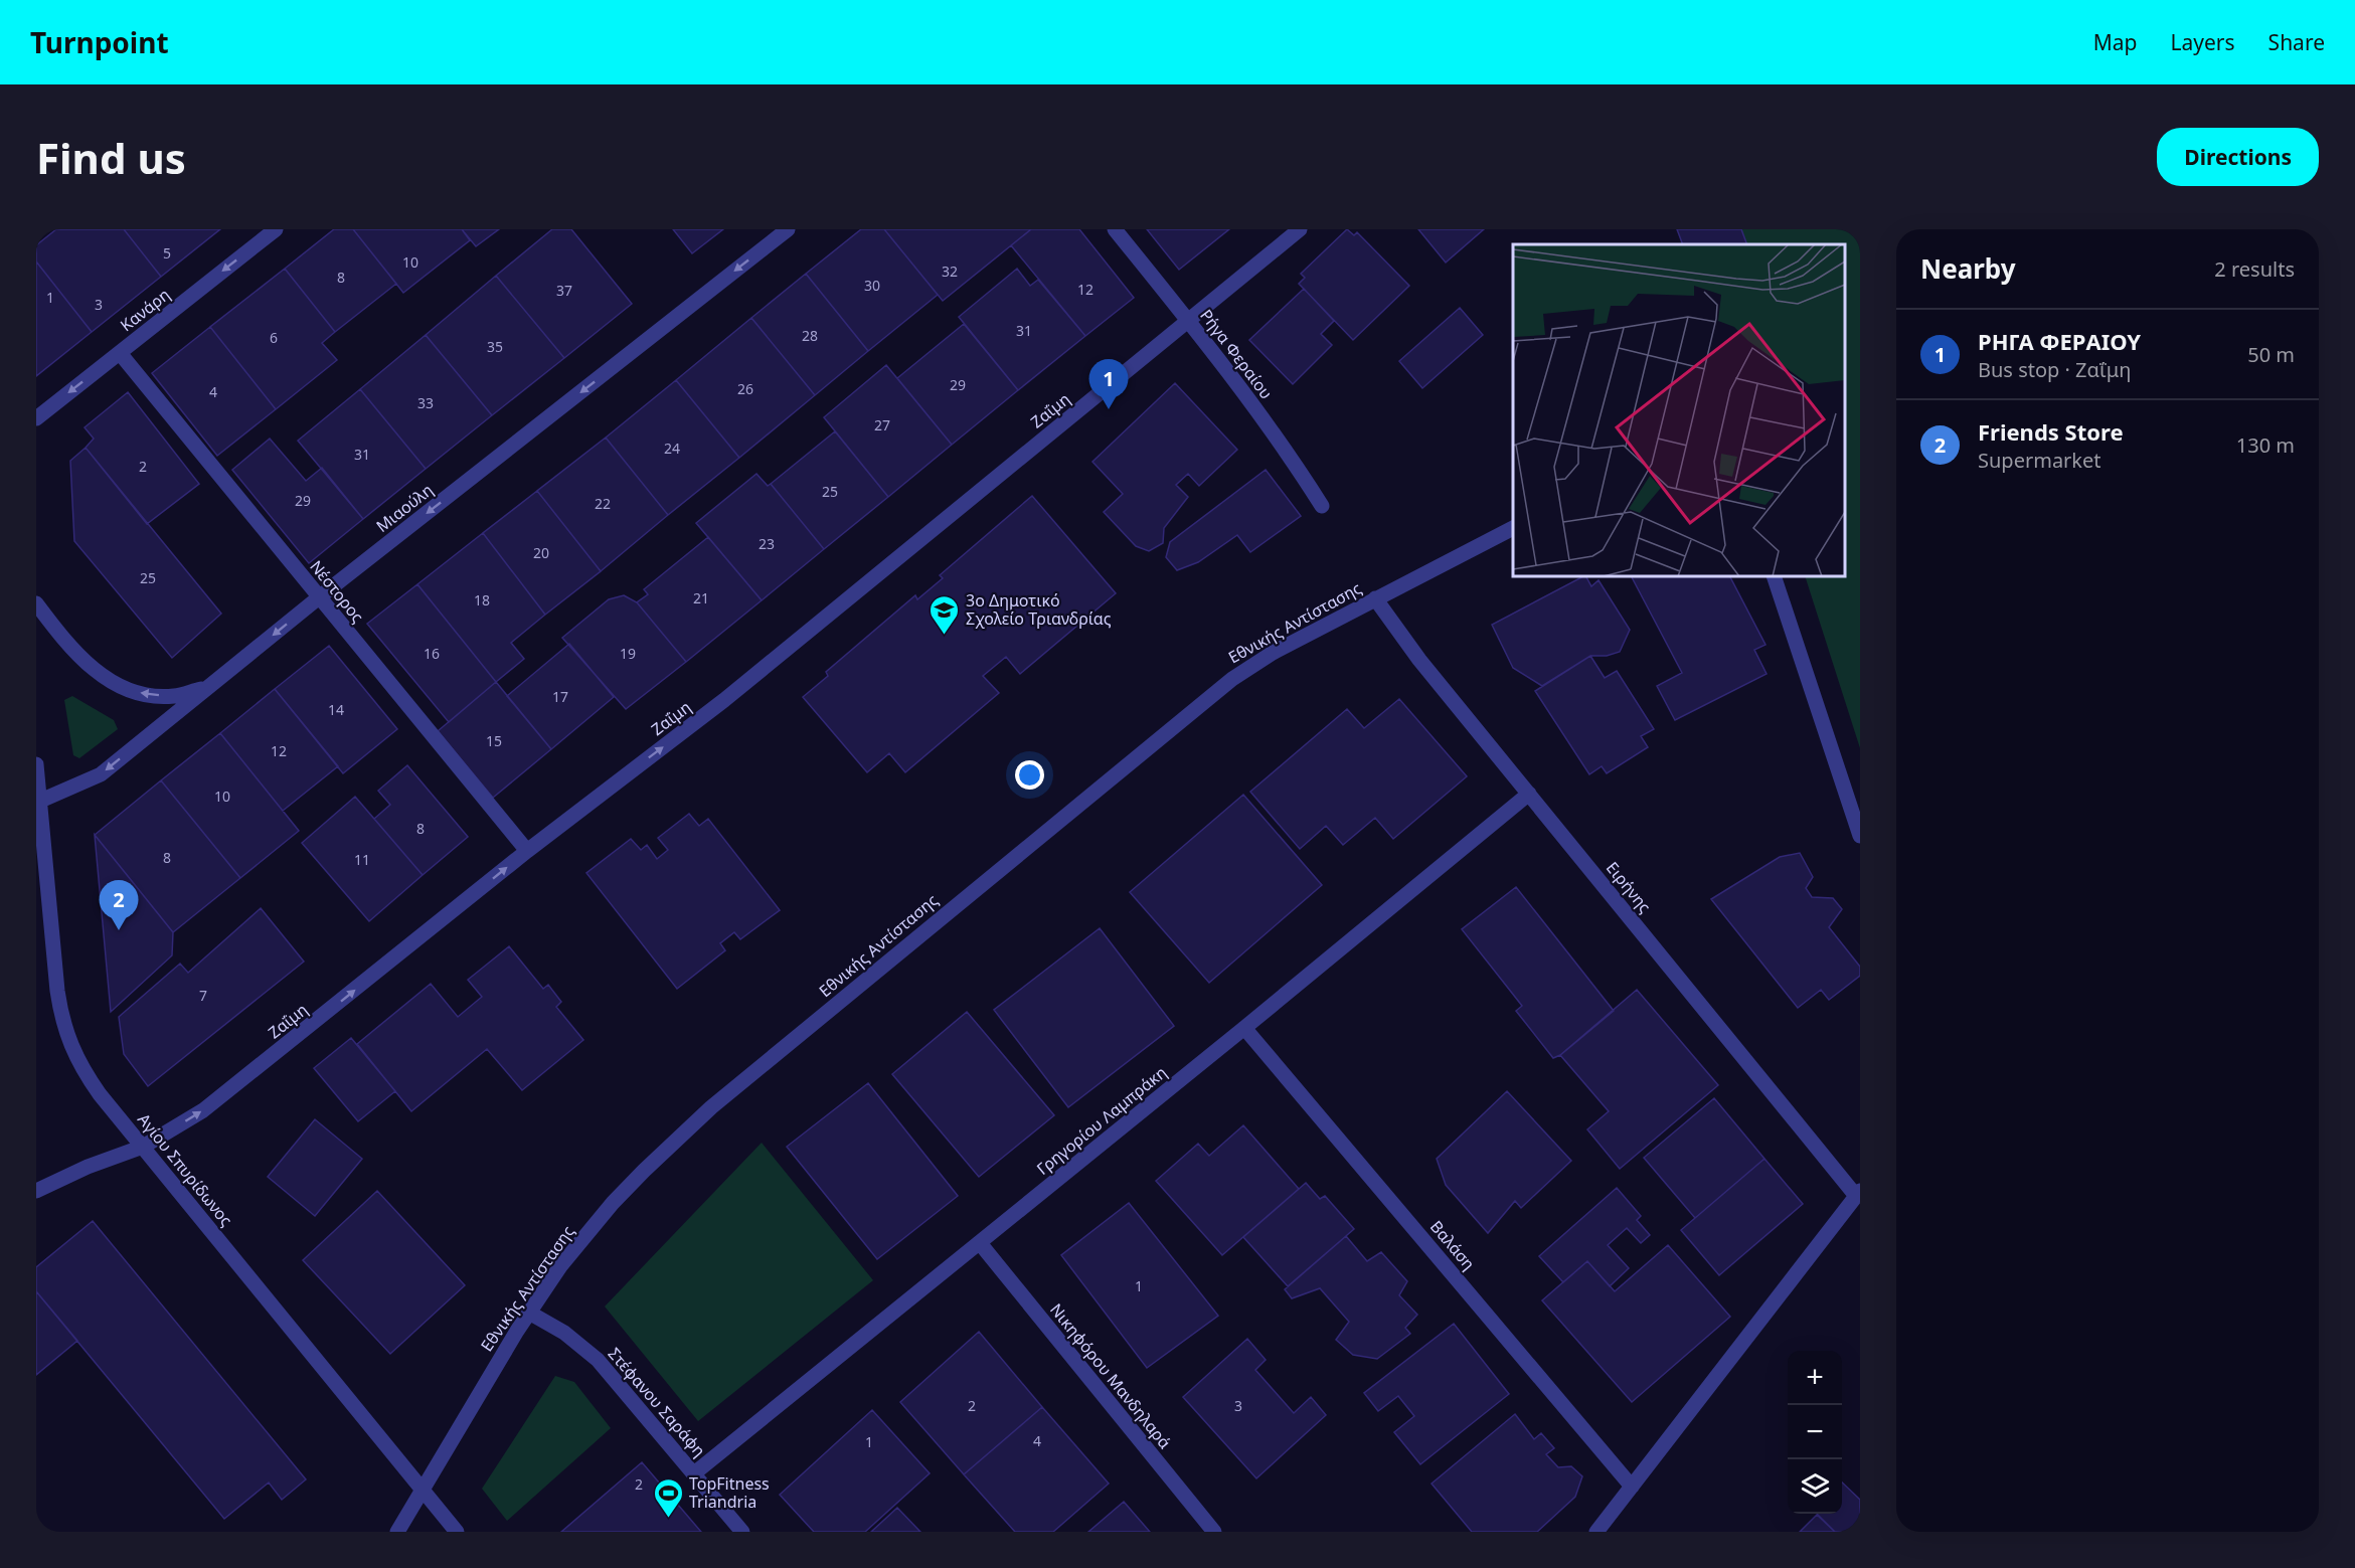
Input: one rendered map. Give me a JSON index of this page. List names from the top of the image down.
{
  "streets": {
    "street": [
      "Κανάρη",
      "Ρήγα Φεραίου",
      "Ζαΐμη",
      "Μιαούλη",
      "Νέστορος",
      "Εθνικής Αντίστασης",
      "Ειρήνης",
      "Γρηγορίου Λαμπράκη",
      "Αγίου Σπυρίδωνος",
      "Βαλάση",
      "Νικηφόρου Μανδηλαρά",
      "Στέφανου Σαράφη"
    ]
  },
  "crossings": [
    ["Κανάρη", "Νέστορος"],
    ["Ρήγα Φεραίου", "Ζαΐμη"],
    ["Ζαΐμη", "Νέστορος"],
    ["Ζαΐμη", "Αγίου Σπυρίδωνος"],
    ["Μιαούλη", "Νέστορος"],
    ["Μιαούλη", "Αγίου Σπυρίδωνος"],
    ["Εθνικής Αντίστασης", "Ειρήνης"],
    ["Εθνικής Αντίστασης", "Αγίου Σπυρίδωνος"],
    ["Εθνικής Αντίστασης", "Στέφανου Σαράφη"],
    ["Ειρήνης", "Γρηγορίου Λαμπράκη"],
    ["Γρηγορίου Λαμπράκη", "Βαλάση"],
    ["Γρηγορίου Λαμπράκη", "Νικηφόρου Μανδηλαρά"],
    ["Γρηγορίου Λαμπράκη", "Στέφανου Σαράφη"]
  ],
  "one_way": ["Κανάρη", "Ζαΐμη", "Μιαούλη"],
  "places": {
    "school or university": ["3ο Δημοτικό Σχολείο Τριανδρίας"],
    "sports": ["TopFitness Triandria"]
  },
  "house_numbers": [
    "5",
    "10",
    "32",
    "8",
    "30",
    "12",
    "37",
    "1",
    "3",
    "31",
    "28",
    "6",
    "35",
    "29",
    "26",
    "4",
    "33",
    "27",
    "24",
    "31",
    "2",
    "25",
    "29",
    "22",
    "23",
    "20",
    "25",
    "21",
    "18",
    "16",
    "19",
    "17",
    "14",
    "15",
    "12",
    "10",
    "8",
    "8",
    "11",
    "7",
    "1",
    "2",
    "3",
    "4",
    "1",
    "2"
  ],
  "page": {
    "header": "Turnpoint",
    "nav": ["Map", "Layers", "Share"],
    "buttons": "Directions",
    "title": "Find us",
    "heading": ["Nearby", "2 results"],
    "list": [
      {
        "mark": "1",
        "name": "ΡΗΓΑ ΦΕΡΑΙΟΥ",
        "note": "Bus stop · Ζαΐμη",
        "value": "50 m"
      },
      {
        "mark": "2",
        "name": "Friends Store",
        "note": "Supermarket",
        "value": "130 m"
      }
    ],
    "pins": ["1", "2"],
    "map_buttons": ["+", "−"]
  }
}
